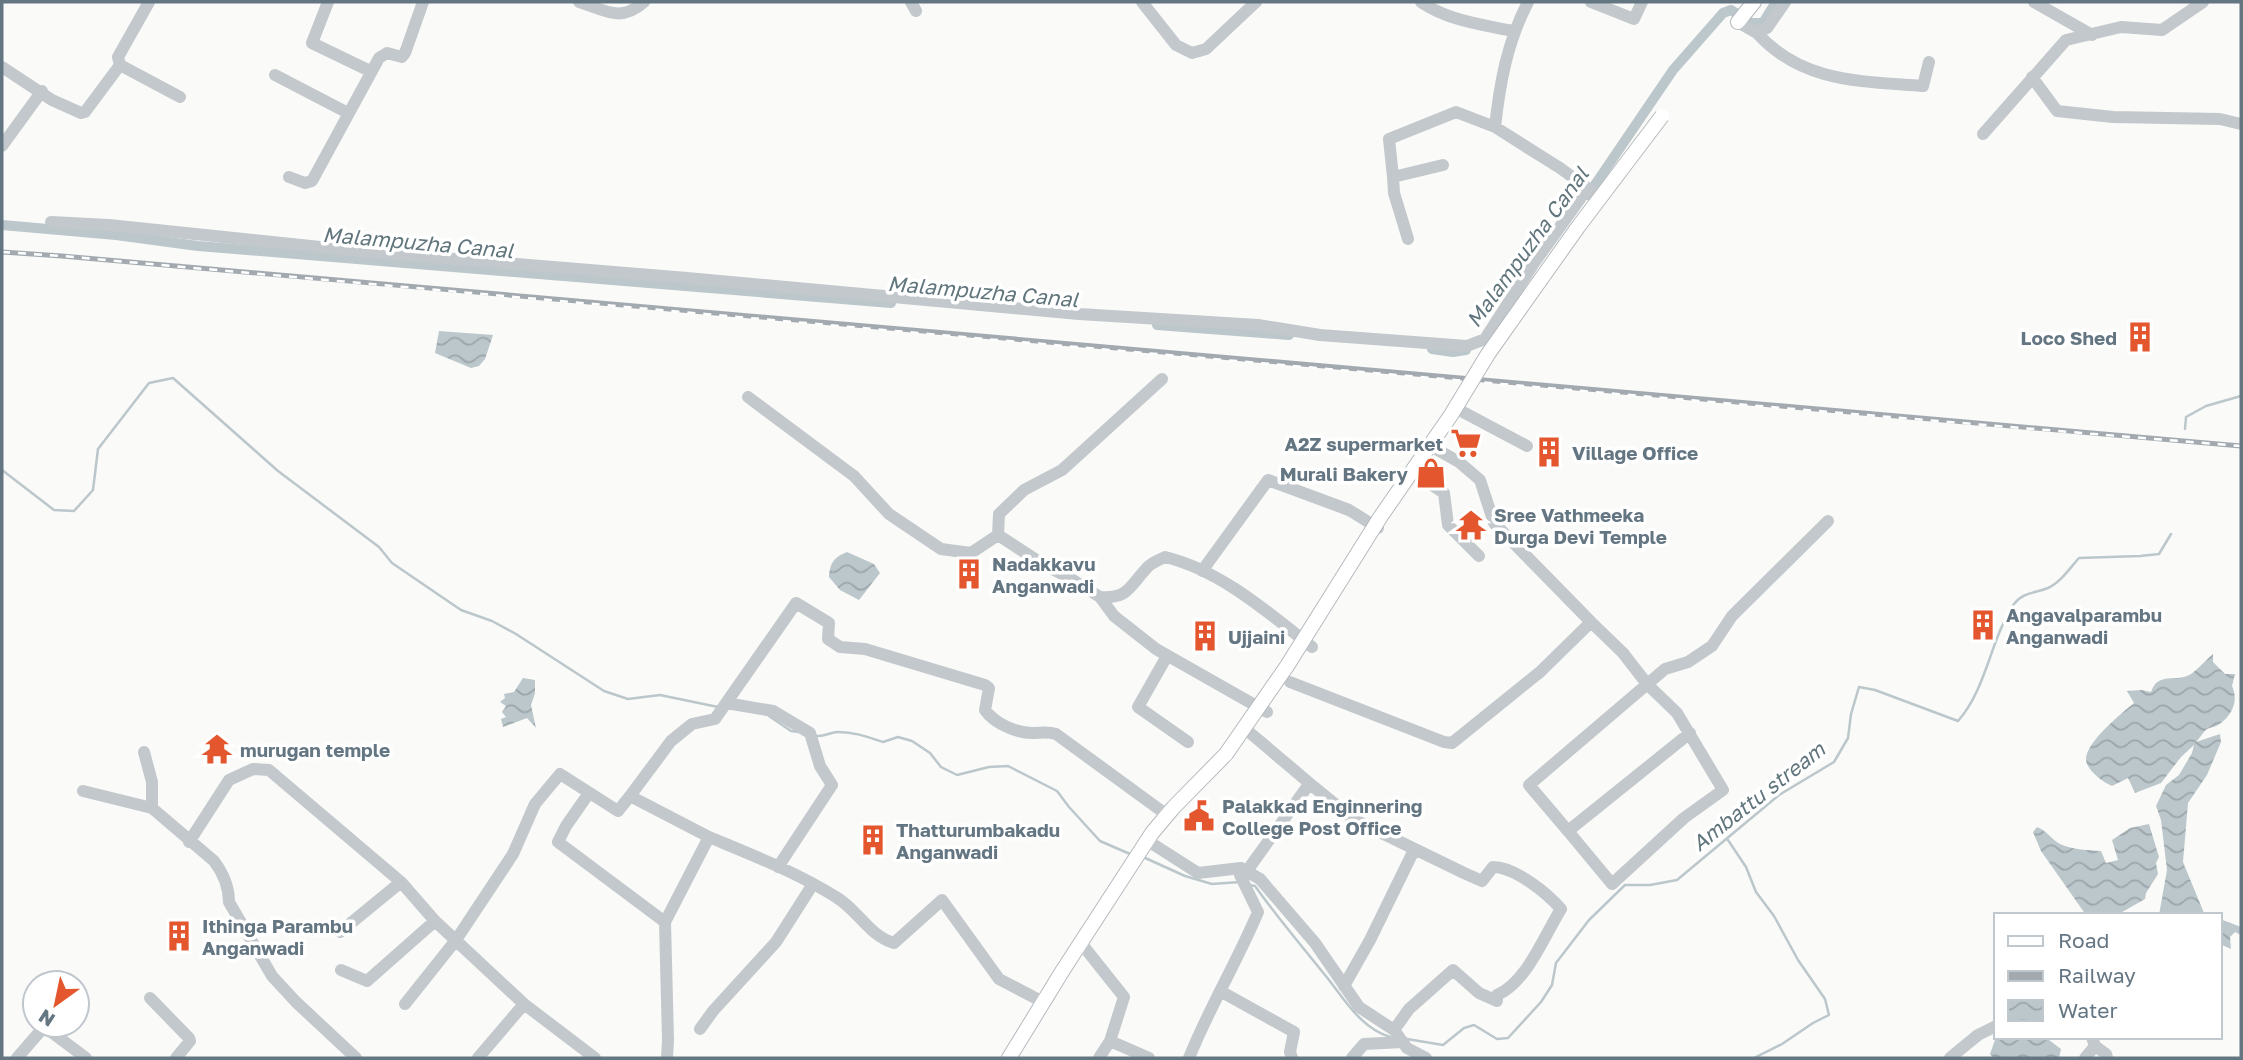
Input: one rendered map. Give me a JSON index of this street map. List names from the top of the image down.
{
  "water": ["Malampuzha Canal", "Ambattu stream"],
  "places": {
    "building": [
      "Loco Shed",
      "Village Office",
      "Nadakkavu Anganwadi",
      "Angavalparambu Anganwadi",
      "Ujjaini",
      "Thatturumbakadu Anganwadi",
      "Ithinga Parambu Anganwadi"
    ],
    "supermarket": ["A2Z supermarket"],
    "shop": ["Murali Bakery"],
    "temple": ["Sree Vathmeeka Durga Devi Temple", "murugan temple"],
    "public building": ["Palakkad Enginnering College Post Office"]
  },
  "legend": ["Road", "Railway", "Water"],
  "north": "bottom left"
}
